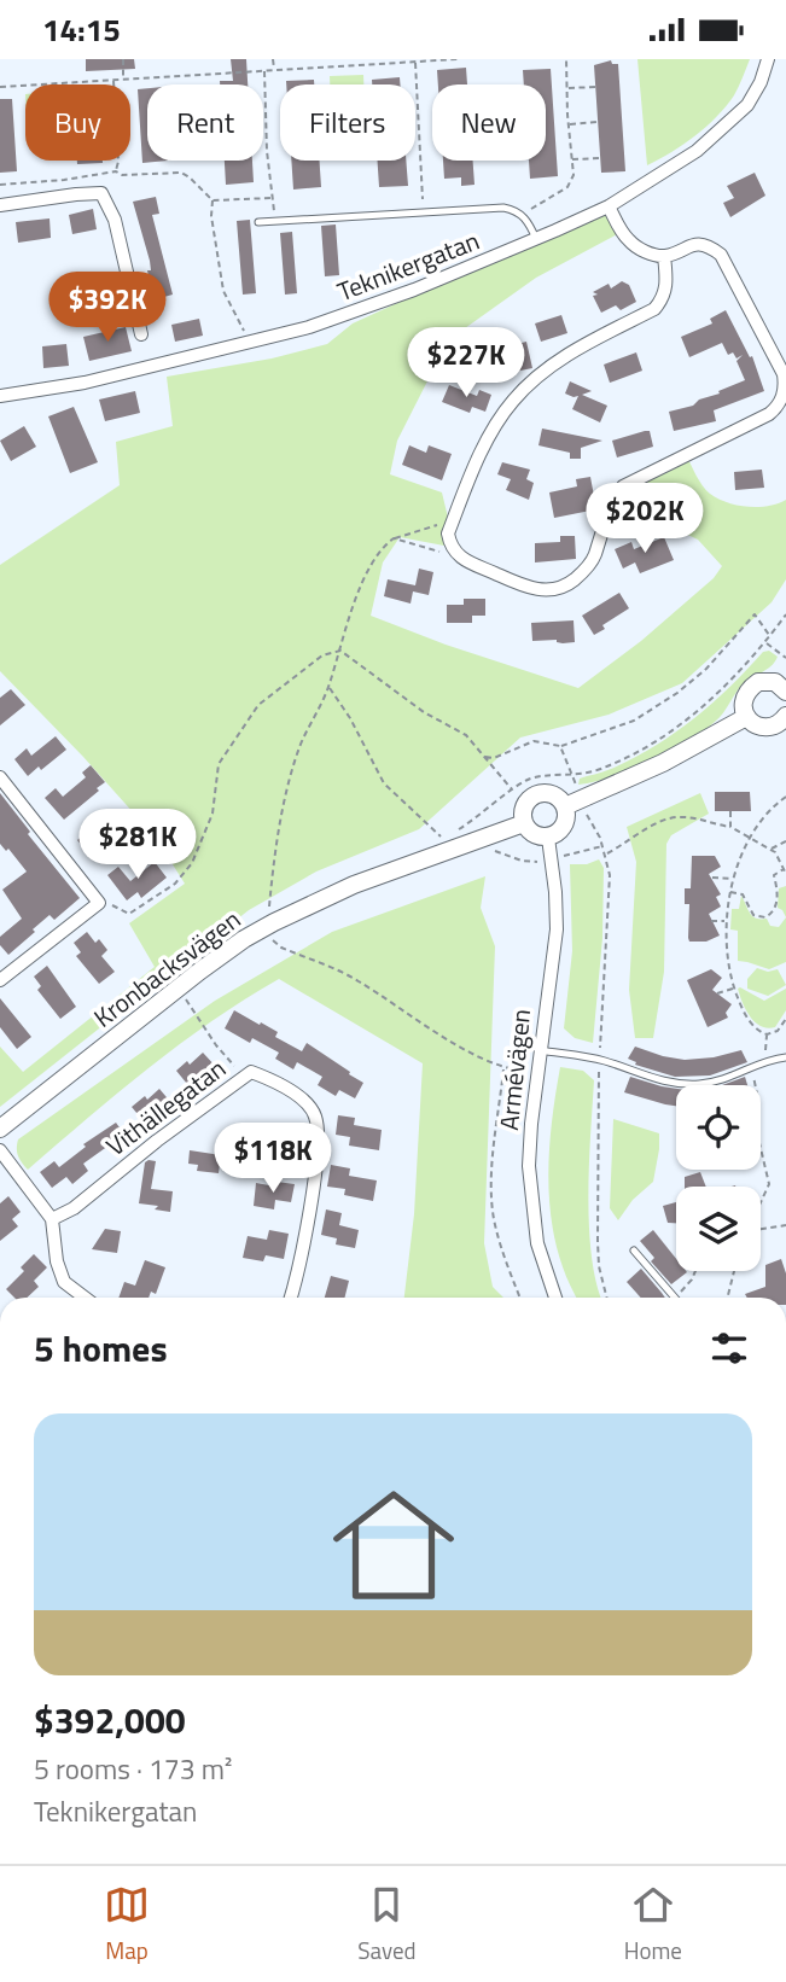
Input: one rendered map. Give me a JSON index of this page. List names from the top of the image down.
{
  "streets": {
    "street": [
      "Teknikergatan",
      "Kronbacksvägen",
      "Armévägen",
      "Vithällegatan"
    ]
  },
  "crossings": [
    ["Kronbacksvägen", "Armévägen"]
  ],
  "page": {
    "status": "14:15",
    "chip": [
      "Buy",
      "Rent",
      "Filters",
      "New"
    ],
    "price": [
      "$392K",
      "$227K",
      "$202K",
      "$281K",
      "$118K"
    ],
    "heading": "5 homes",
    "list": [
      {
        "name": "$392,000",
        "note": "5 rooms · 173 m² · Teknikergatan"
      }
    ],
    "tabs": ["Map", "Saved", "Home"]
  }
}
